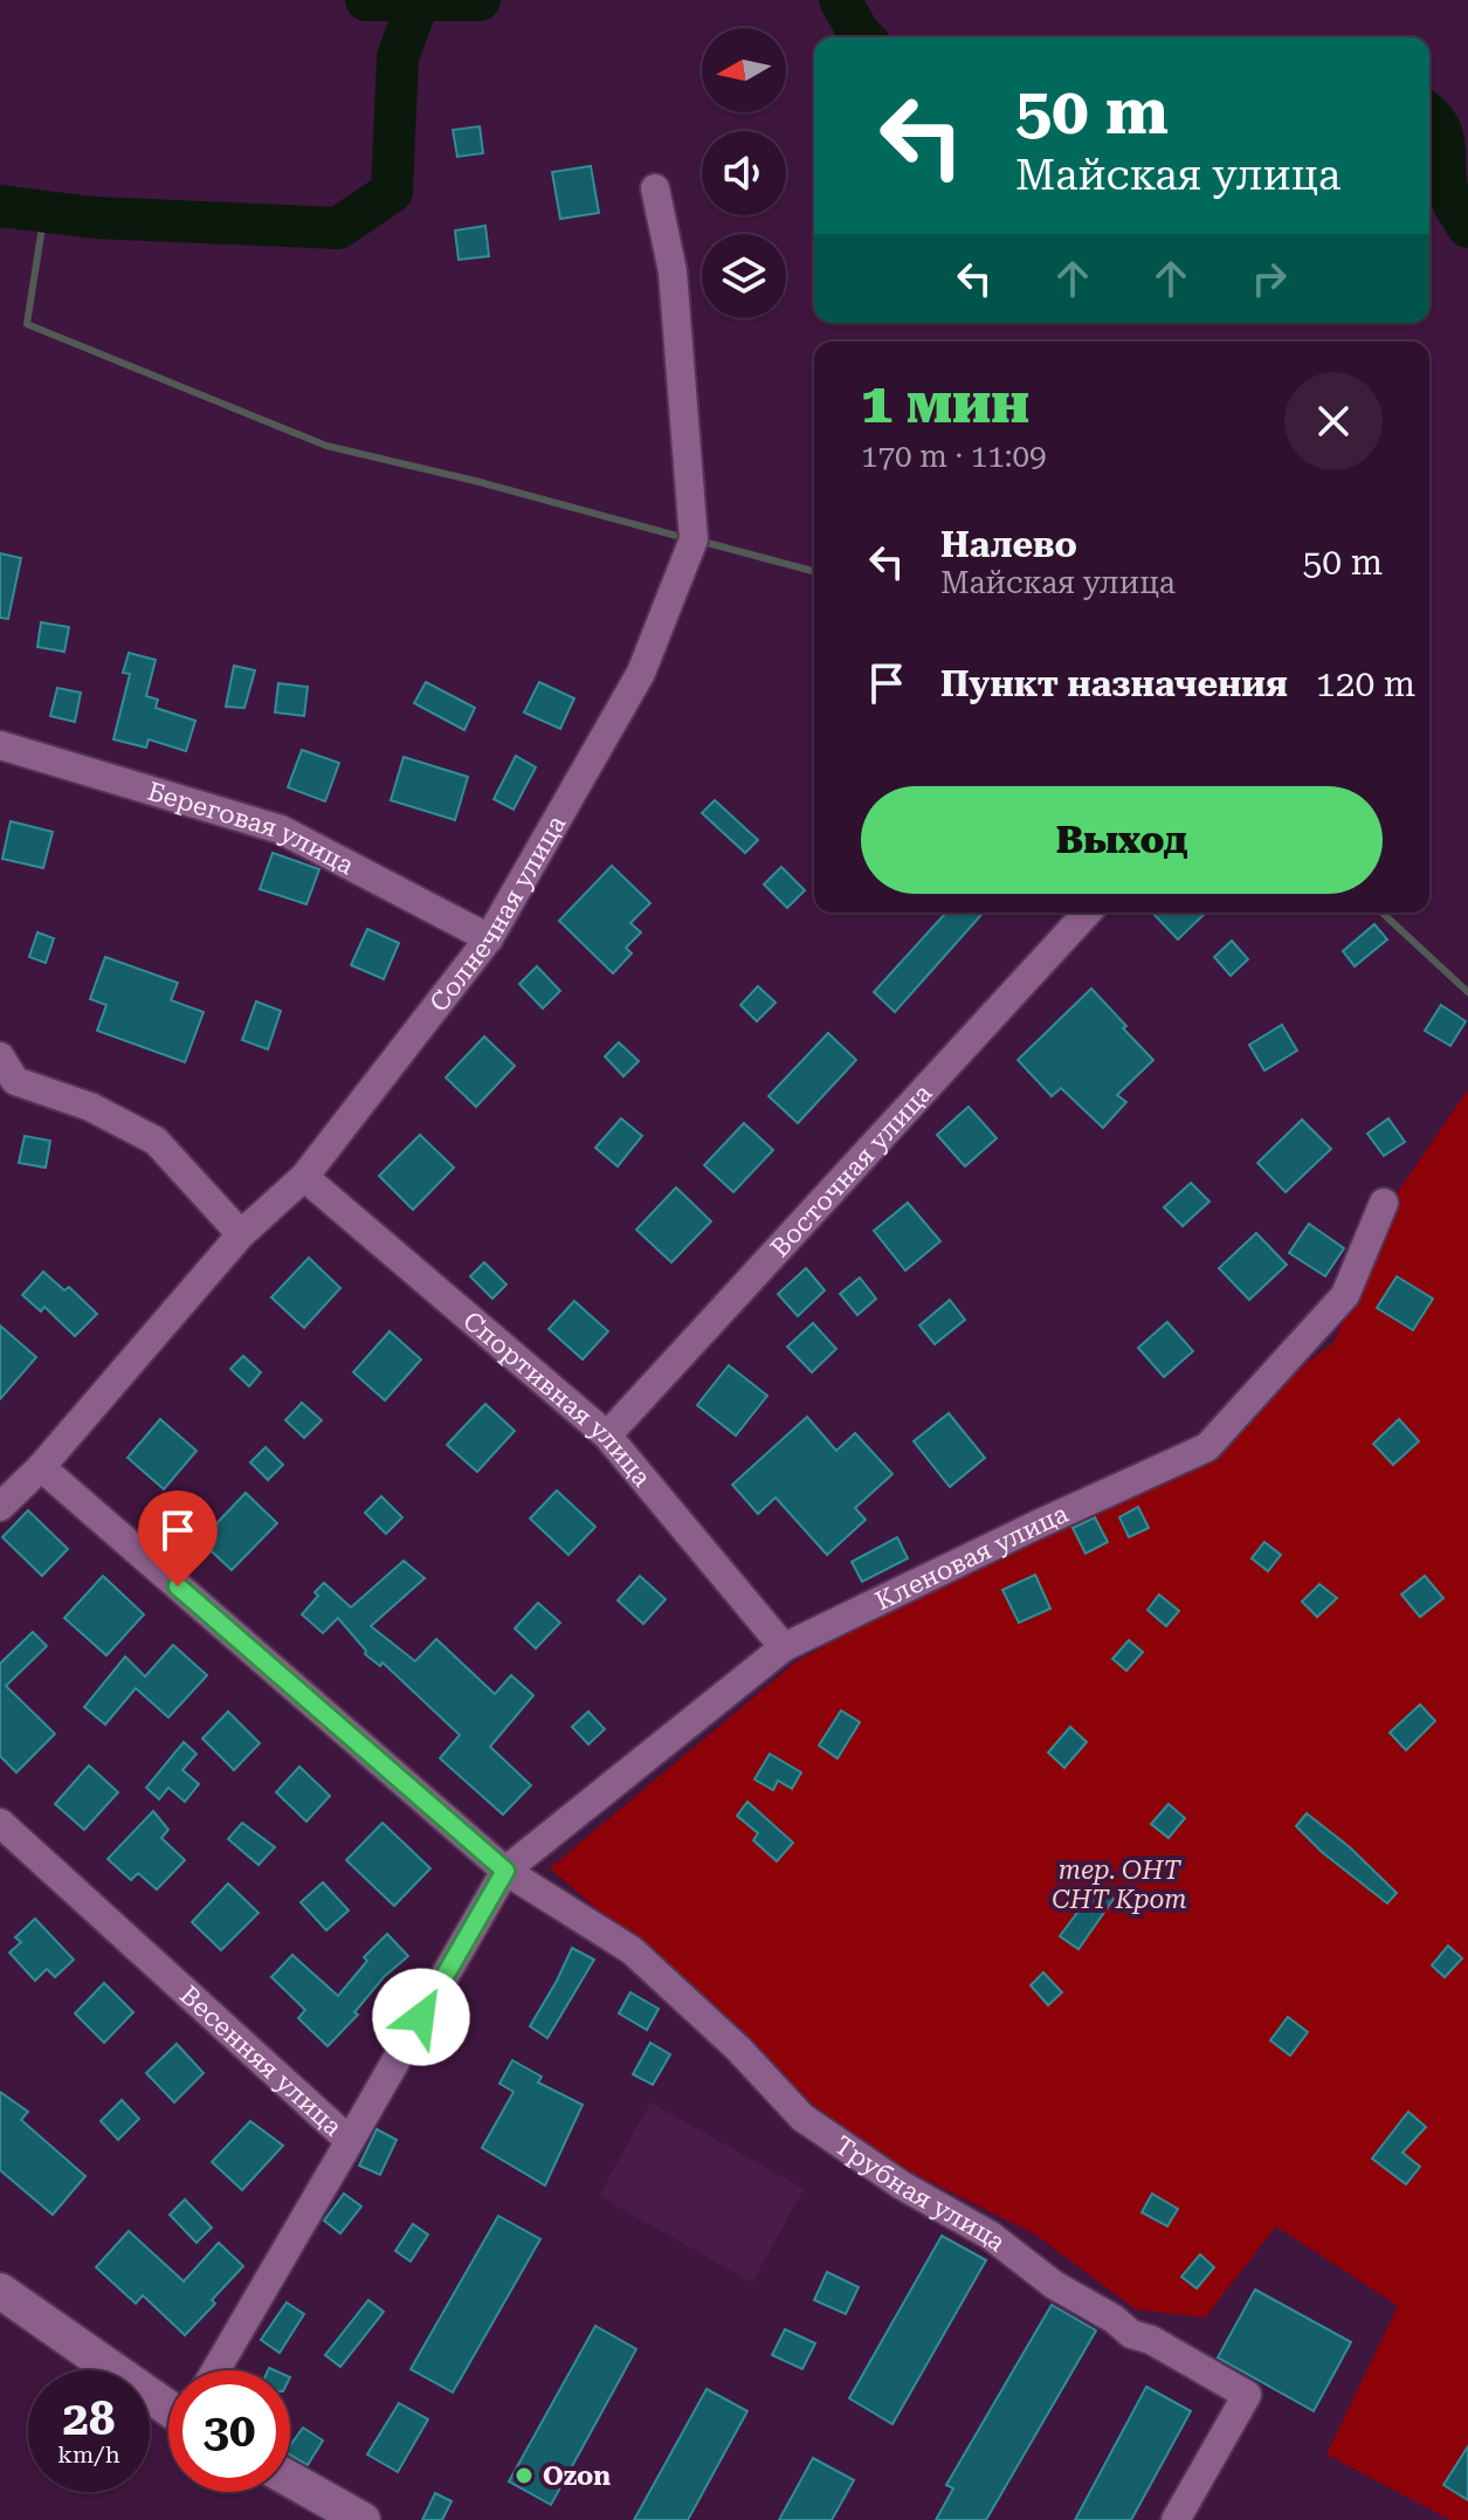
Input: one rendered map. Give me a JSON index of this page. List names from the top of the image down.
{
  "streets": {
    "street": [
      "Береговая улица",
      "Солнечная улица",
      "Восточная улица",
      "Спортивная улица",
      "Кленовая улица",
      "Весенняя улица",
      "Трубная улица"
    ]
  },
  "crossings": [
    ["Береговая улица", "Солнечная улица"],
    ["Солнечная улица", "Спортивная улица"],
    ["Восточная улица", "Спортивная улица"],
    ["Спортивная улица", "Кленовая улица"],
    ["Кленовая улица", "Трубная улица"]
  ],
  "parks": ["тер. ОНТ СНТ Крот"],
  "places": ["Ozon"],
  "north": "left",
  "page": {
    "turn": ["50 m", "Майская улица"],
    "heading": ["1 мин", "170 m · 11:09"],
    "list": [
      {
        "name": "Налево",
        "note": "Майская улица",
        "value": "50 m"
      },
      {
        "name": "Пункт назначения",
        "value": "120 m"
      }
    ],
    "buttons": "Выход",
    "speed": "28 km/h",
    "limit": "30"
  }
}
